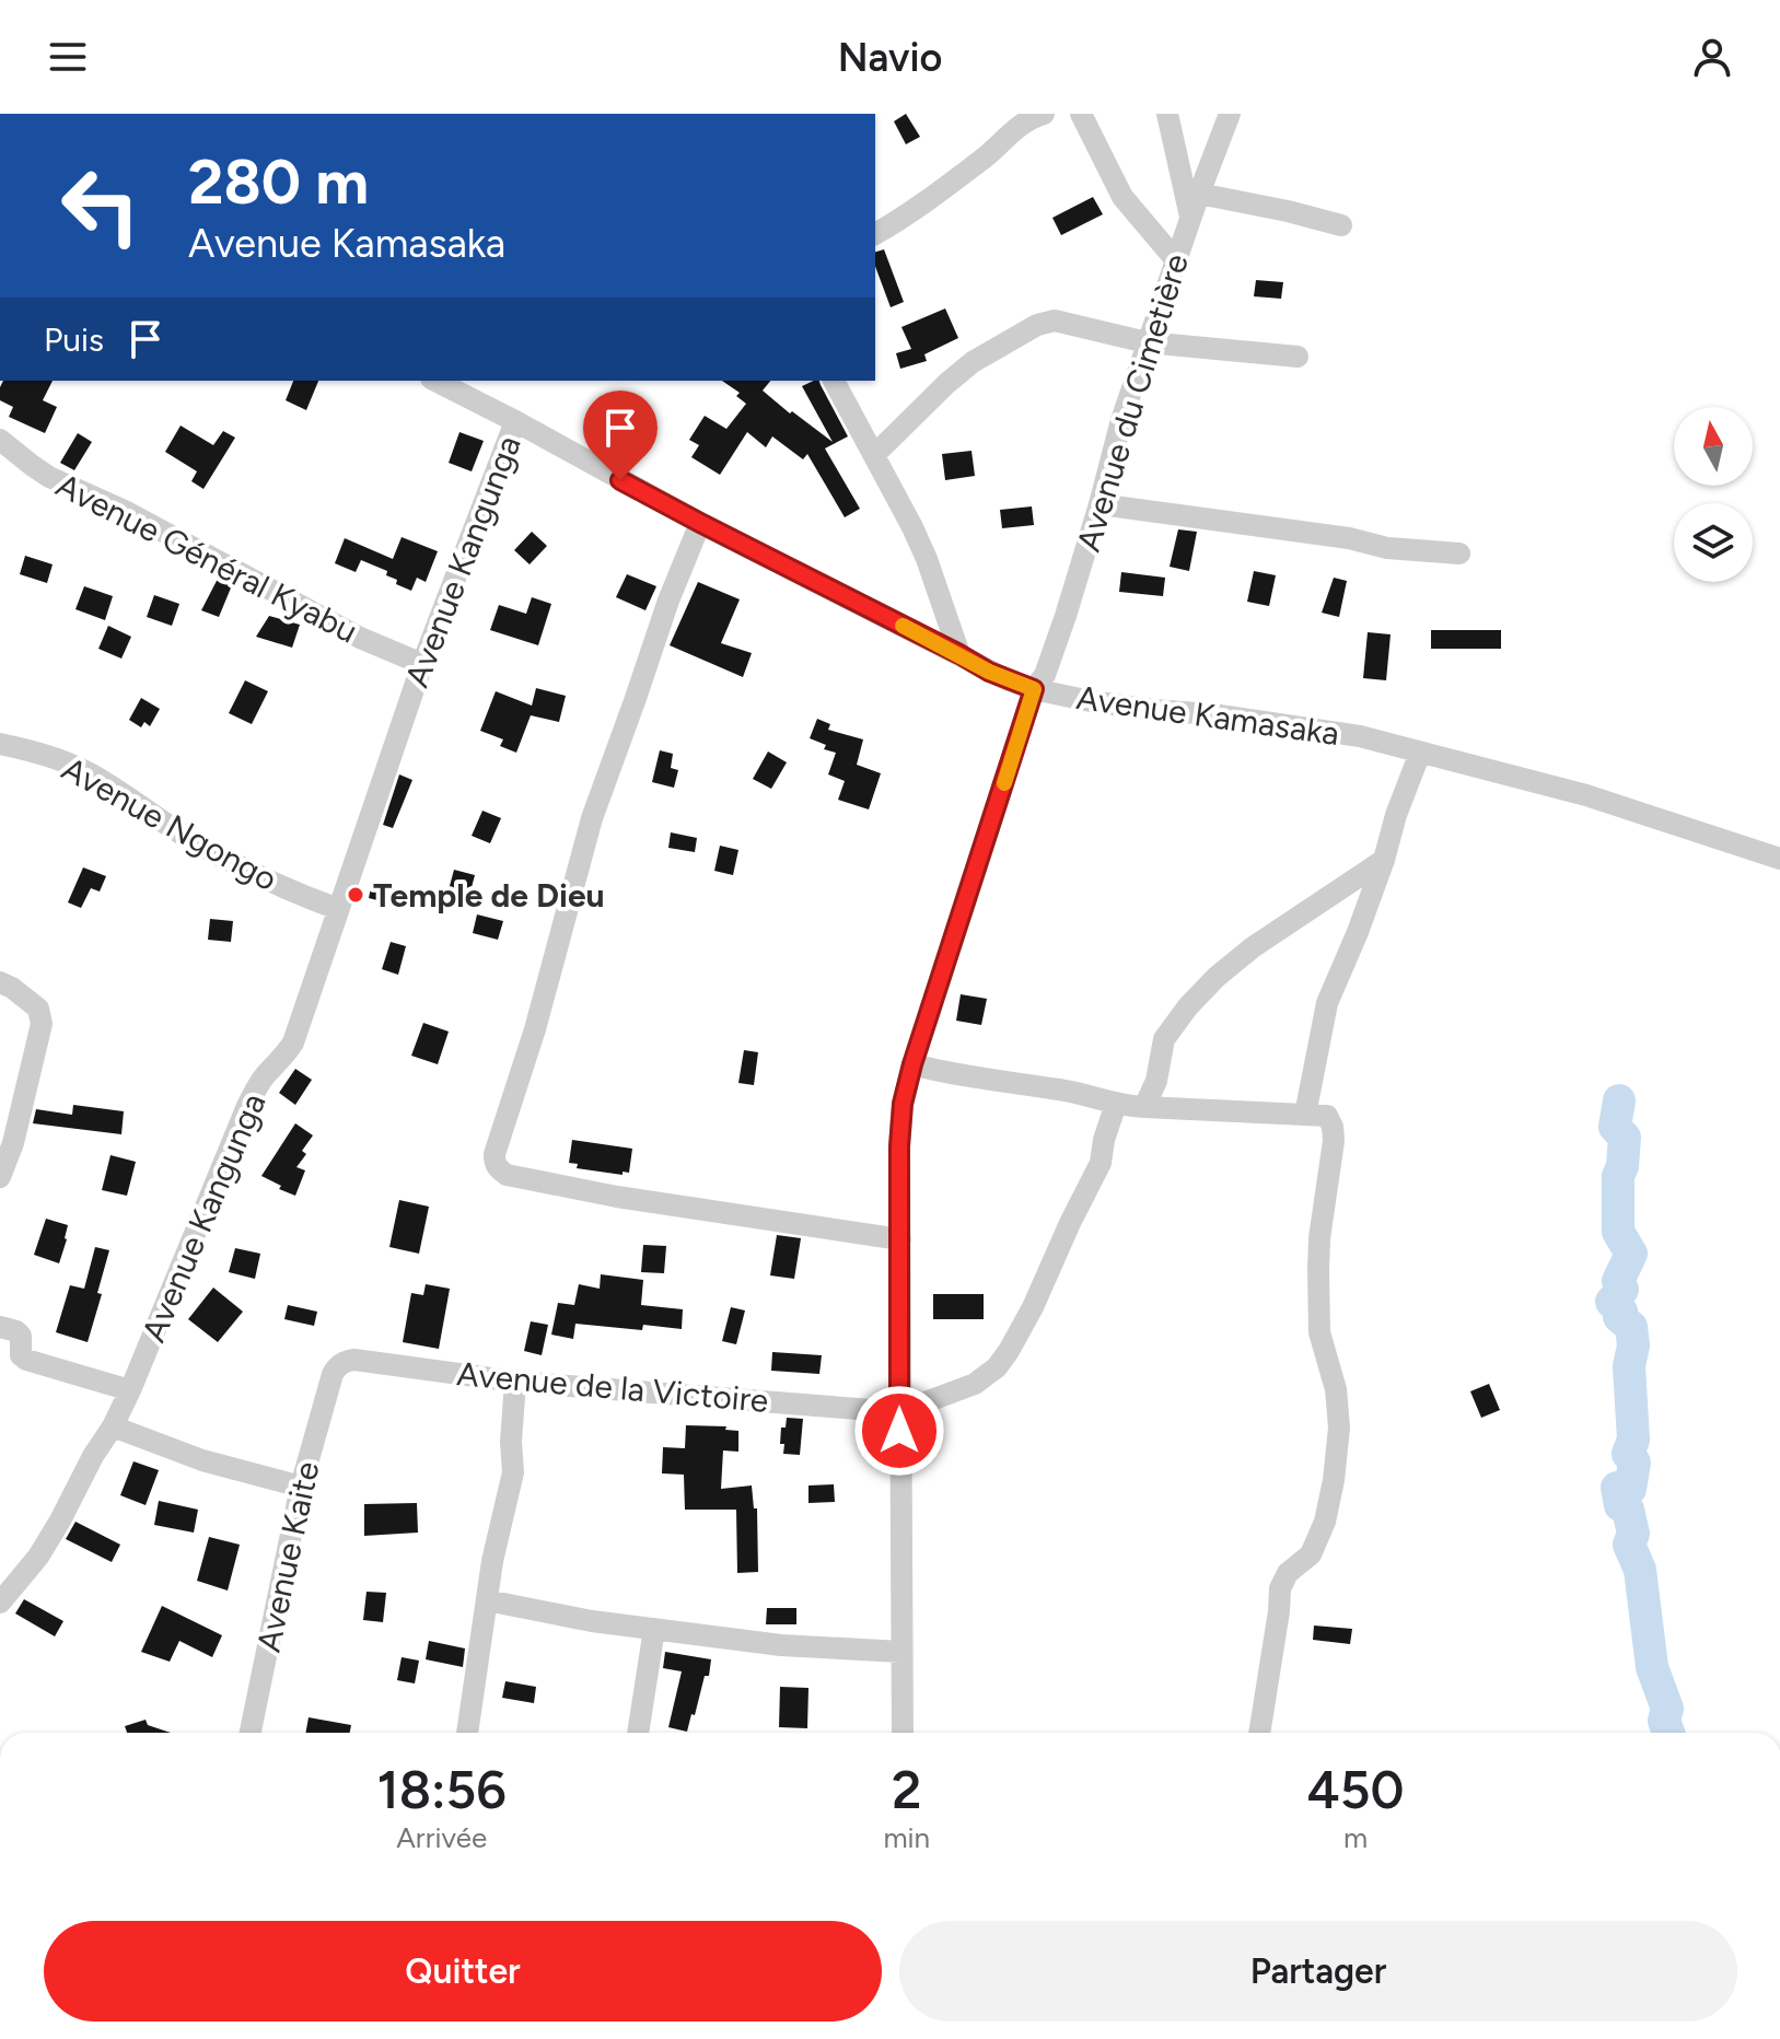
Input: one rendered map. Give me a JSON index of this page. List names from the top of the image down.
{
  "streets": {
    "street": [
      "Avenue du Cimetière",
      "Avenue Général Kyabu",
      "Avenue Kangunga",
      "Avenue Kamasaka",
      "Avenue Ngongo",
      "Avenue de la Victoire",
      "Avenue Kaite"
    ]
  },
  "crossings": [
    ["Avenue du Cimetière", "Avenue Kamasaka"],
    ["Avenue du Cimetière", "Avenue de la Victoire"],
    ["Avenue Général Kyabu", "Avenue Kangunga"],
    ["Avenue Kangunga", "Avenue Kamasaka"],
    ["Avenue Kangunga", "Avenue Ngongo"],
    ["Avenue de la Victoire", "Avenue Kaite"]
  ],
  "places": ["Temple de Dieu"],
  "north": "top",
  "page": {
    "header": "Navio",
    "turn": ["280 m", "Avenue Kamasaka"],
    "then": "Puis",
    "eta": [
      "18:56",
      "Arrivée",
      "2",
      "min",
      "450",
      "m"
    ],
    "buttons": ["Quitter", "Partager"]
  }
}
